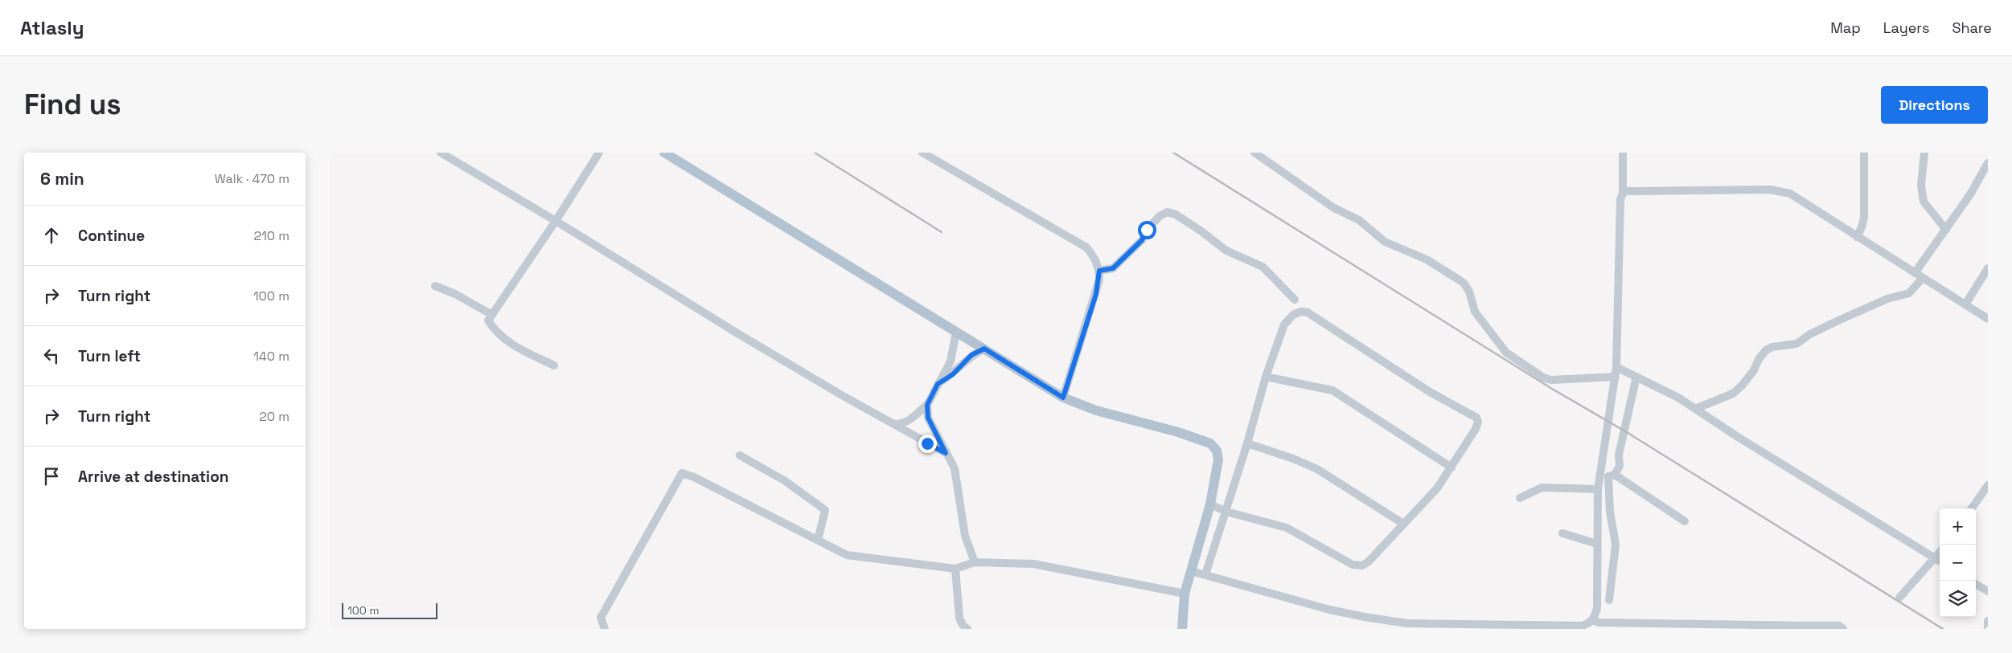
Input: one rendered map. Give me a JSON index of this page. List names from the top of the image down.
{
  "scale_bar": "100 m",
  "page": {
    "header": "Atlasly",
    "nav": ["Map", "Layers", "Share"],
    "buttons": "Directions",
    "title": "Find us",
    "heading": ["6 min", "Walk · 470 m"],
    "list": [
      ["Continue", "210 m"],
      ["Turn right", "100 m"],
      ["Turn left", "140 m"],
      ["Turn right", "20 m"],
      "Arrive at destination"
    ],
    "map_buttons": ["+", "−"],
    "scale": "100 m"
  }
}
